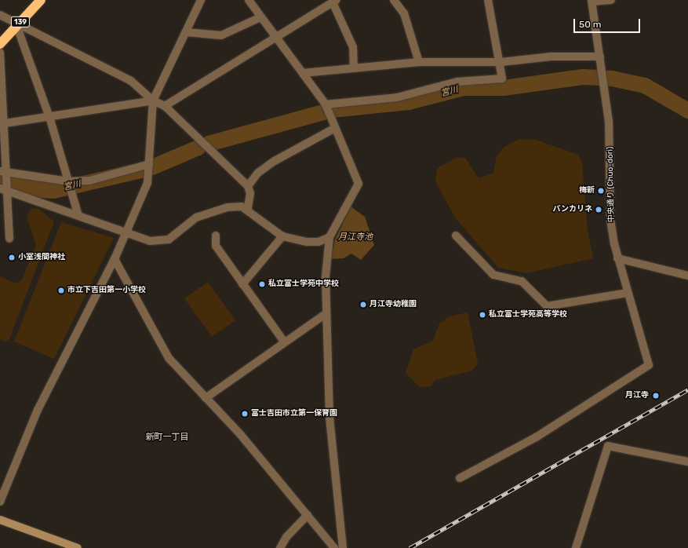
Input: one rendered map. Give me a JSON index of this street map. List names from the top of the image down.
{
  "streets": {
    "highway": ["139"],
    "street": ["中央通り (Chuo-dori)"]
  },
  "districts": ["新町一丁目"],
  "water": ["宮川", "月江寺池"],
  "places": [
    "梅新",
    "パンカリネ",
    "小室浅間神社",
    "私立富士学苑中学校",
    "市立下吉田第一小学校",
    "月江寺幼稚園",
    "私立富士学苑高等学校",
    "月江寺",
    "富士吉田市立第一保育園"
  ],
  "scale_bar": "50 m"
}
